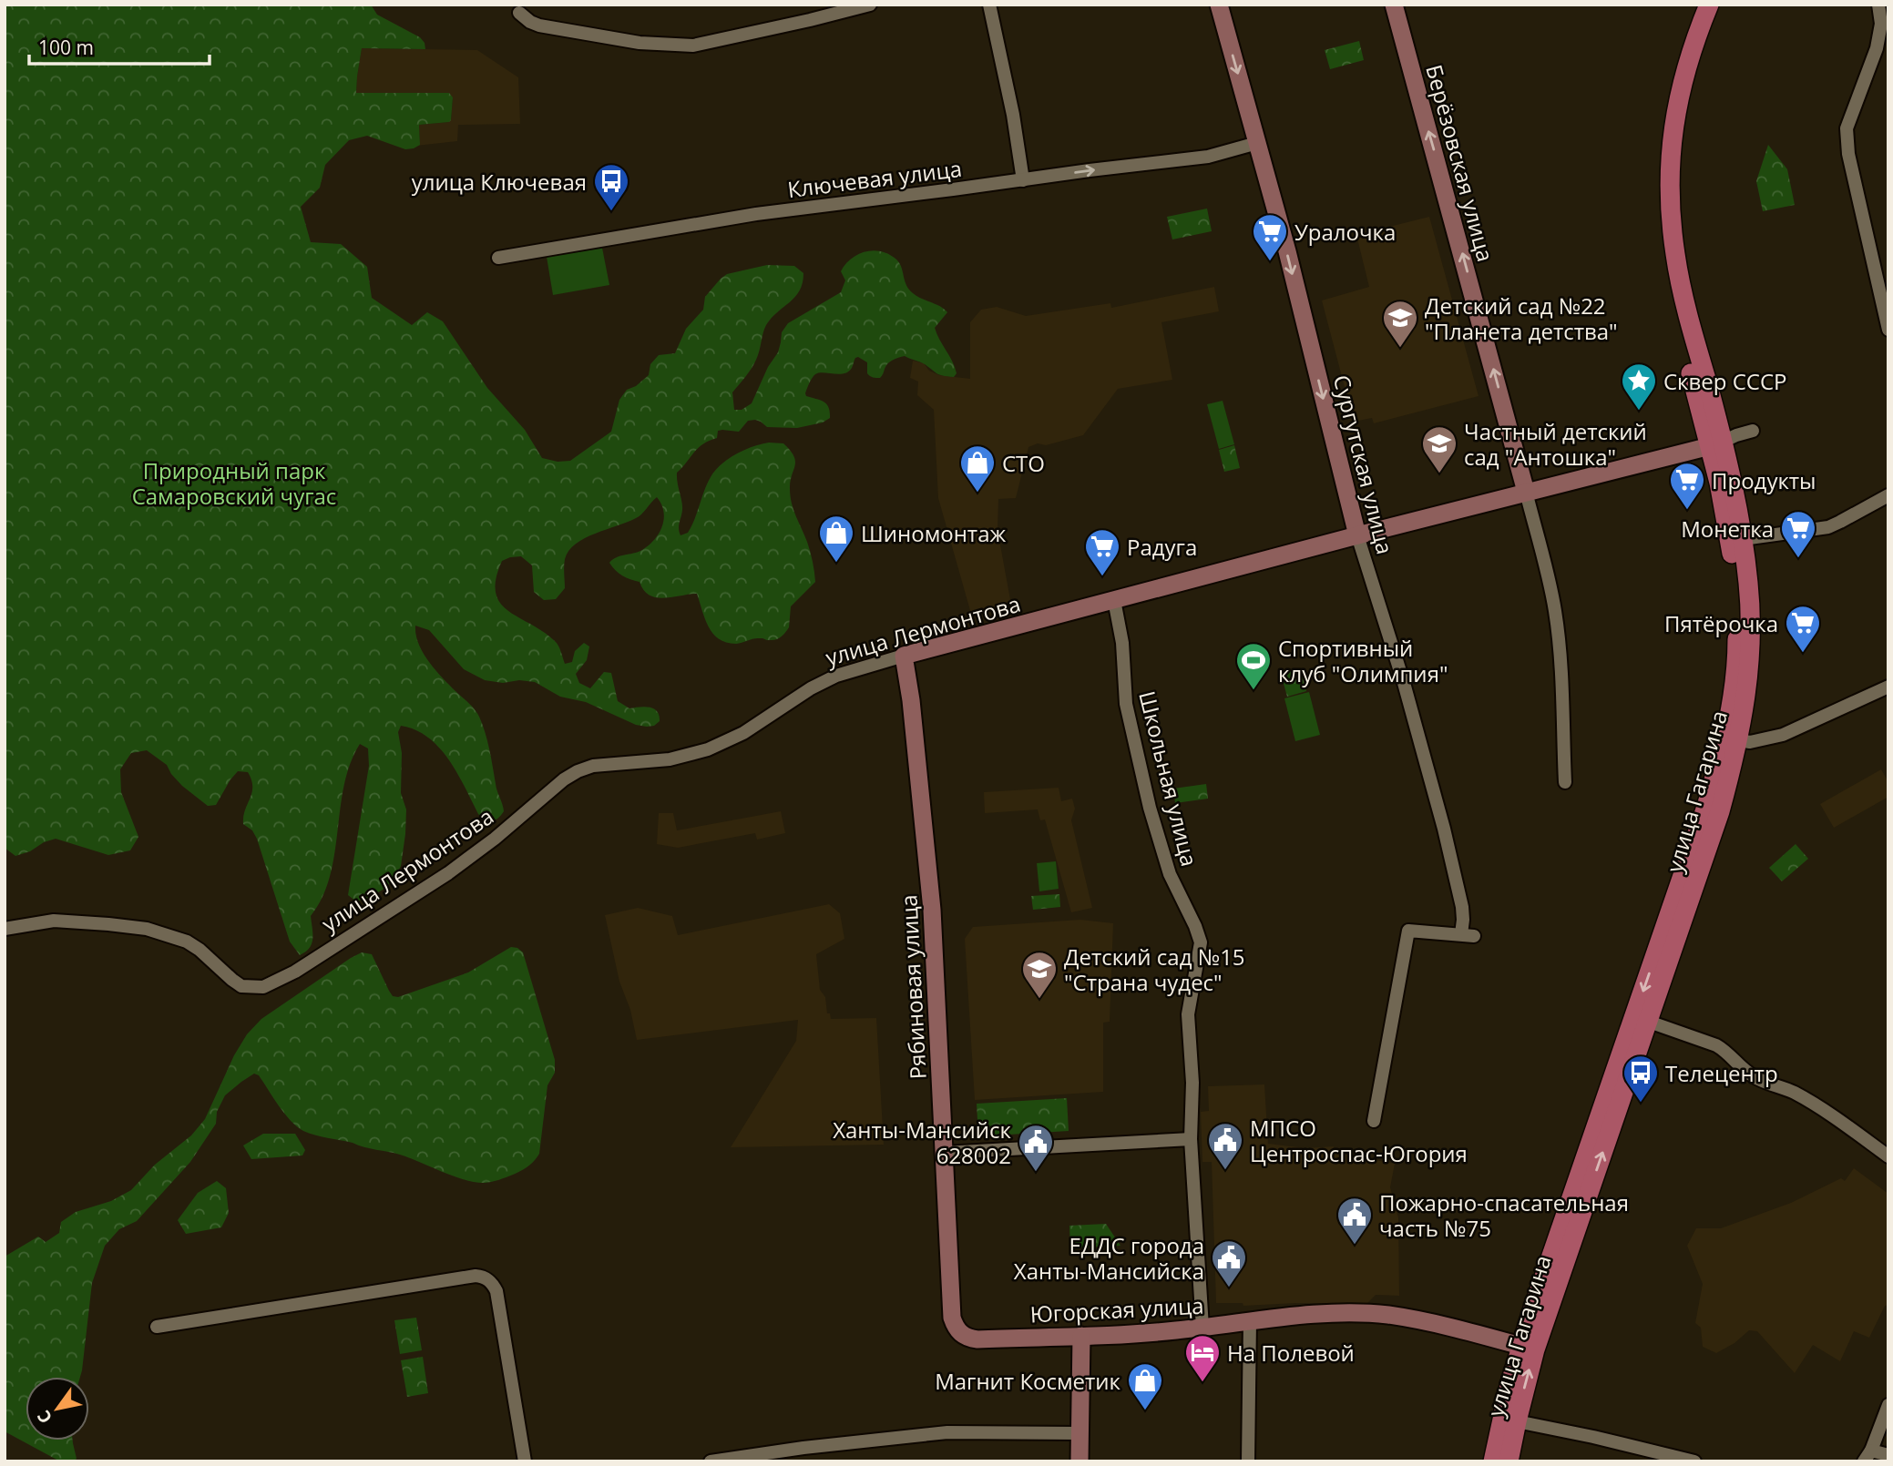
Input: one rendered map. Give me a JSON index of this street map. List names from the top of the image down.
{
  "streets": {
    "main road": ["улица Гагарина"],
    "street": [
      "Берёзовская улица",
      "Ключевая улица",
      "Сургутская улица",
      "улица Лермонтова",
      "Школьная улица",
      "Рябиновая улица",
      "Югорская улица"
    ]
  },
  "crossings": [
    ["Берёзовская улица", "улица Лермонтова"],
    ["Ключевая улица", "Сургутская улица"],
    ["Сургутская улица", "улица Лермонтова"],
    ["улица Лермонтова", "Школьная улица"],
    ["улица Лермонтова", "улица Гагарина"],
    ["улица Лермонтова", "Рябиновая улица"],
    ["улица Гагарина", "Югорская улица"],
    ["Рябиновая улица", "Югорская улица"]
  ],
  "one_way": ["Берёзовская улица", "Сургутская улица"],
  "parks": ["Природный парк Самаровский чугас"],
  "places": {
    "bus stop": ["улица Ключевая", "Телецентр"],
    "supermarket": [
      "Уралочка",
      "Продукты",
      "Монетка",
      "Радуга",
      "Пятёрочка"
    ],
    "school or university": ["Детский сад №22 \"Планета детства\"", "Частный детский сад \"Антошка\"", "Детский сад №15 \"Страна чудес\""],
    "place": ["Сквер СССР"],
    "shop": ["СТО", "Шиномонтаж", "Магнит Косметик"],
    "sports": ["Спортивный клуб \"Олимпия\""],
    "public building": [
      "МПСО Центроспас-Югория",
      "Ханты-Мансийск 628002",
      "Пожарно-спасательная часть №75",
      "ЕДДС города Ханты-Мансийска"
    ],
    "hotel": ["На Полевой"]
  },
  "scale_bar": "100 m",
  "north": "bottom left"
}
